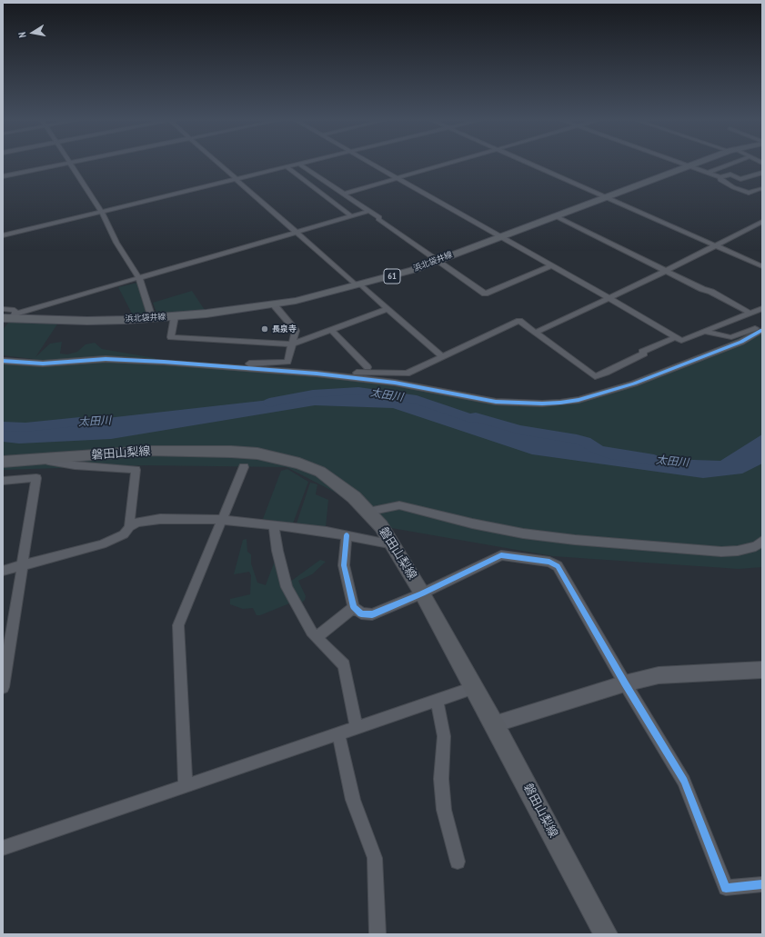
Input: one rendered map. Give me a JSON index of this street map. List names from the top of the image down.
{
  "streets": {
    "main road": ["浜北袋井線", "61", "磐田山梨線"]
  },
  "water": ["太田川"],
  "places": ["長泉寺"],
  "north": "left"
}
